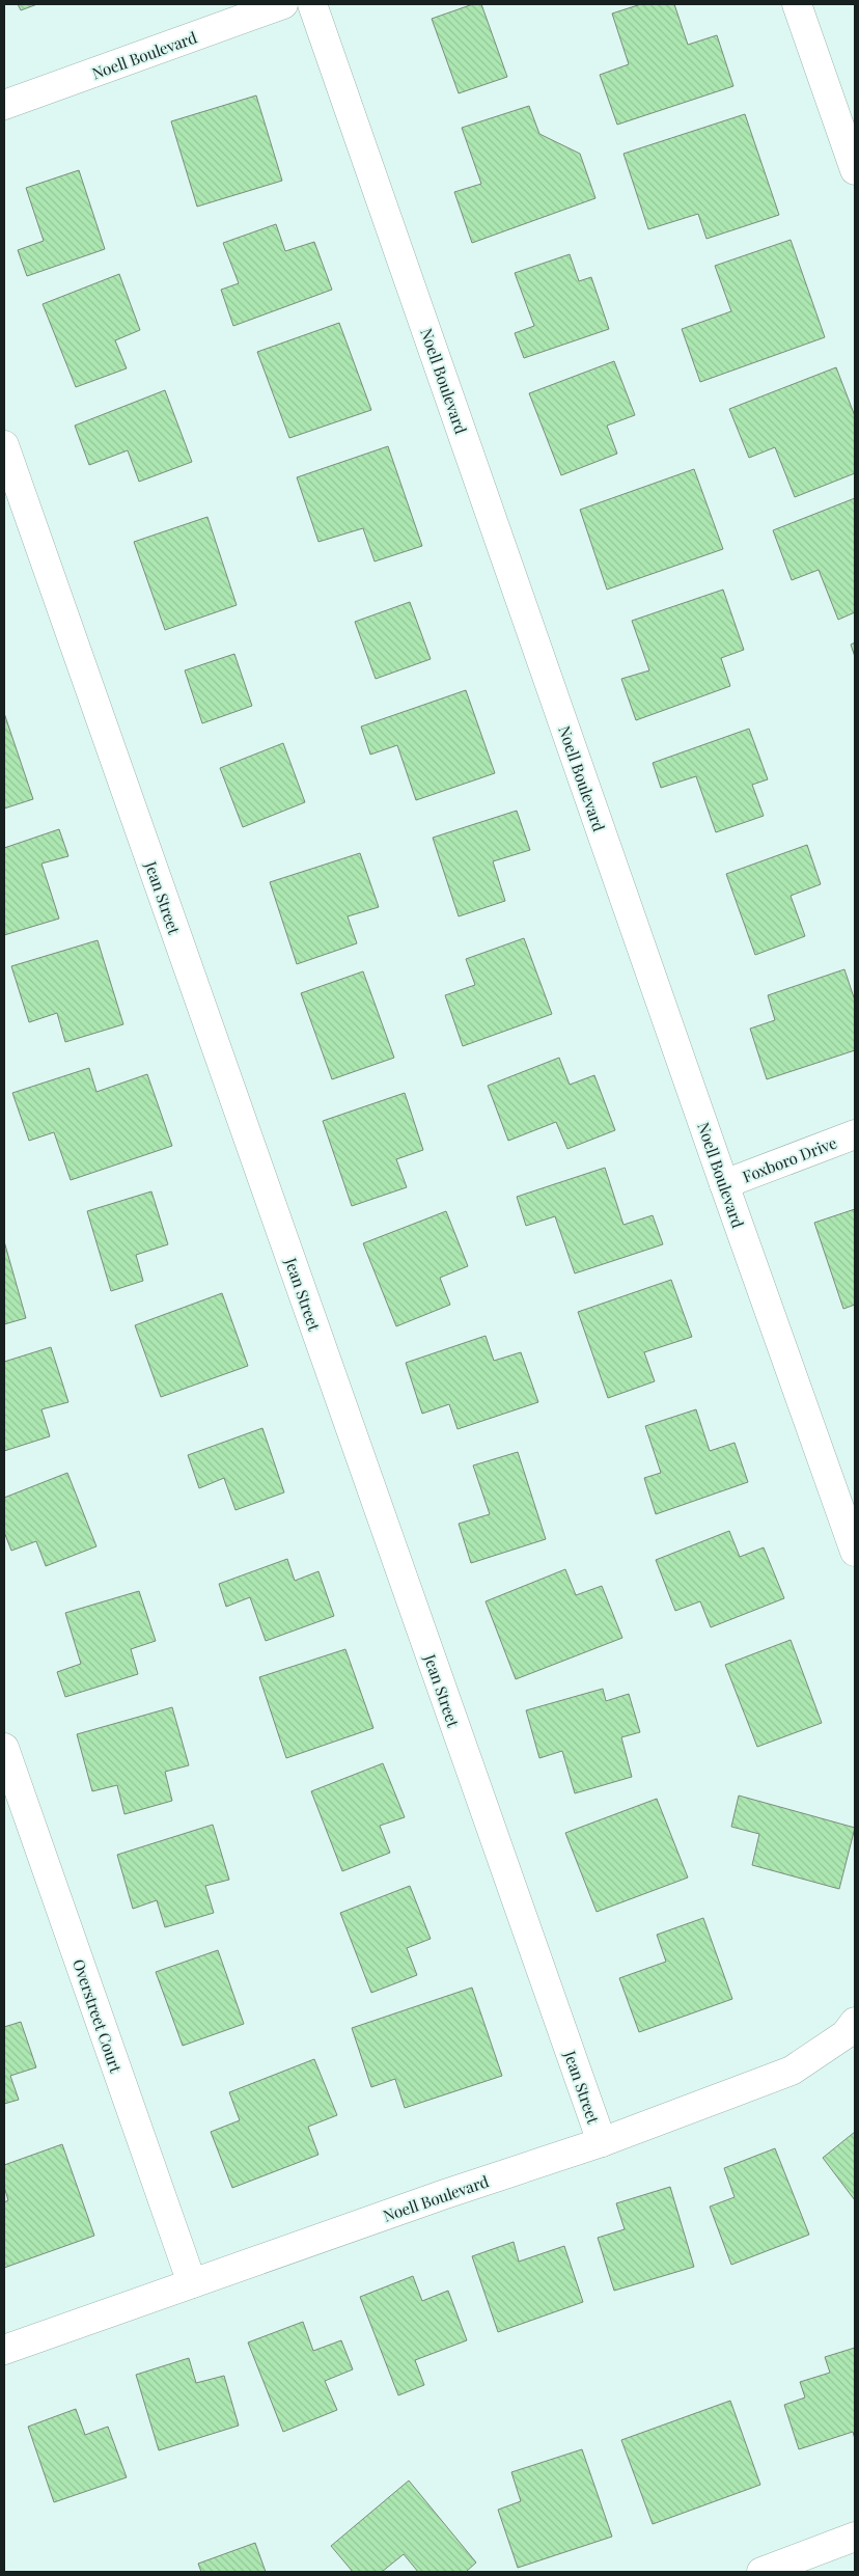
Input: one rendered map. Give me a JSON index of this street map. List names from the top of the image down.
{
  "streets": {
    "street": [
      "Noell Boulevard",
      "Jean Street",
      "Foxboro Drive",
      "Overstreet Court"
    ]
  },
  "crossings": [
    ["Noell Boulevard", "Jean Street"],
    ["Noell Boulevard", "Foxboro Drive"],
    ["Noell Boulevard", "Overstreet Court"]
  ]
}
